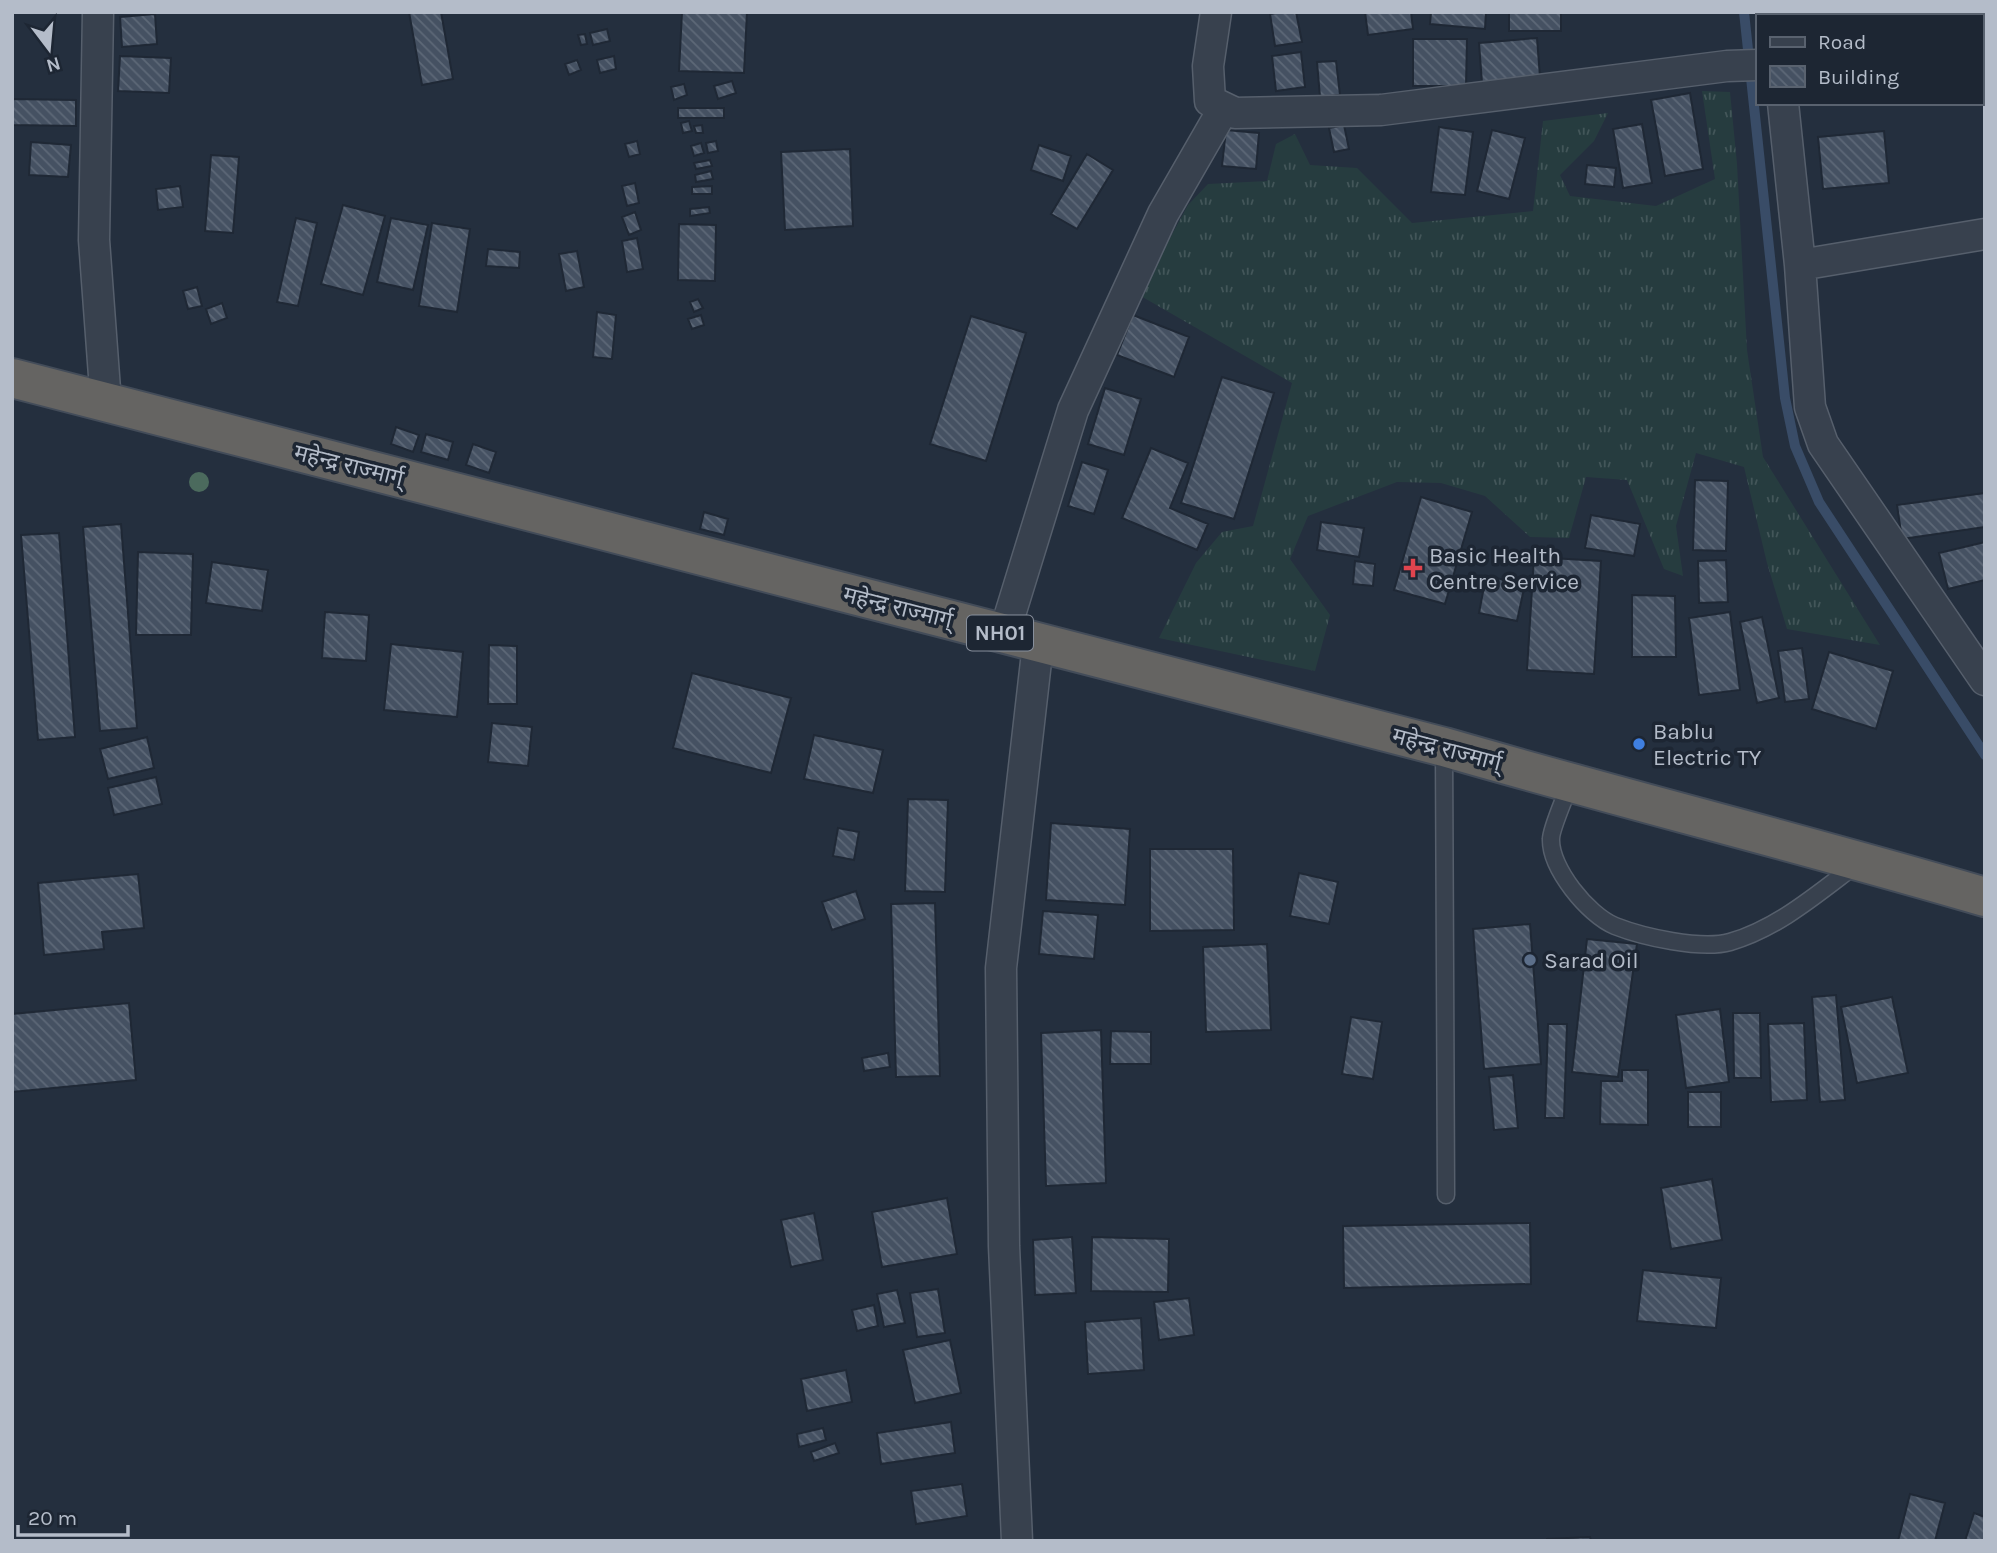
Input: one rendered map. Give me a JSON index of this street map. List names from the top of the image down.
{
  "streets": {
    "highway": ["महेन्द्र राज्मार्ग्", "NH01"]
  },
  "places": {
    "health": ["Basic Health Centre Service"],
    "other": ["Bablu Electric TY", "Sarad Oil"]
  },
  "legend": ["Road", "Building"],
  "scale_bar": "20 m",
  "north": "bottom"
}
